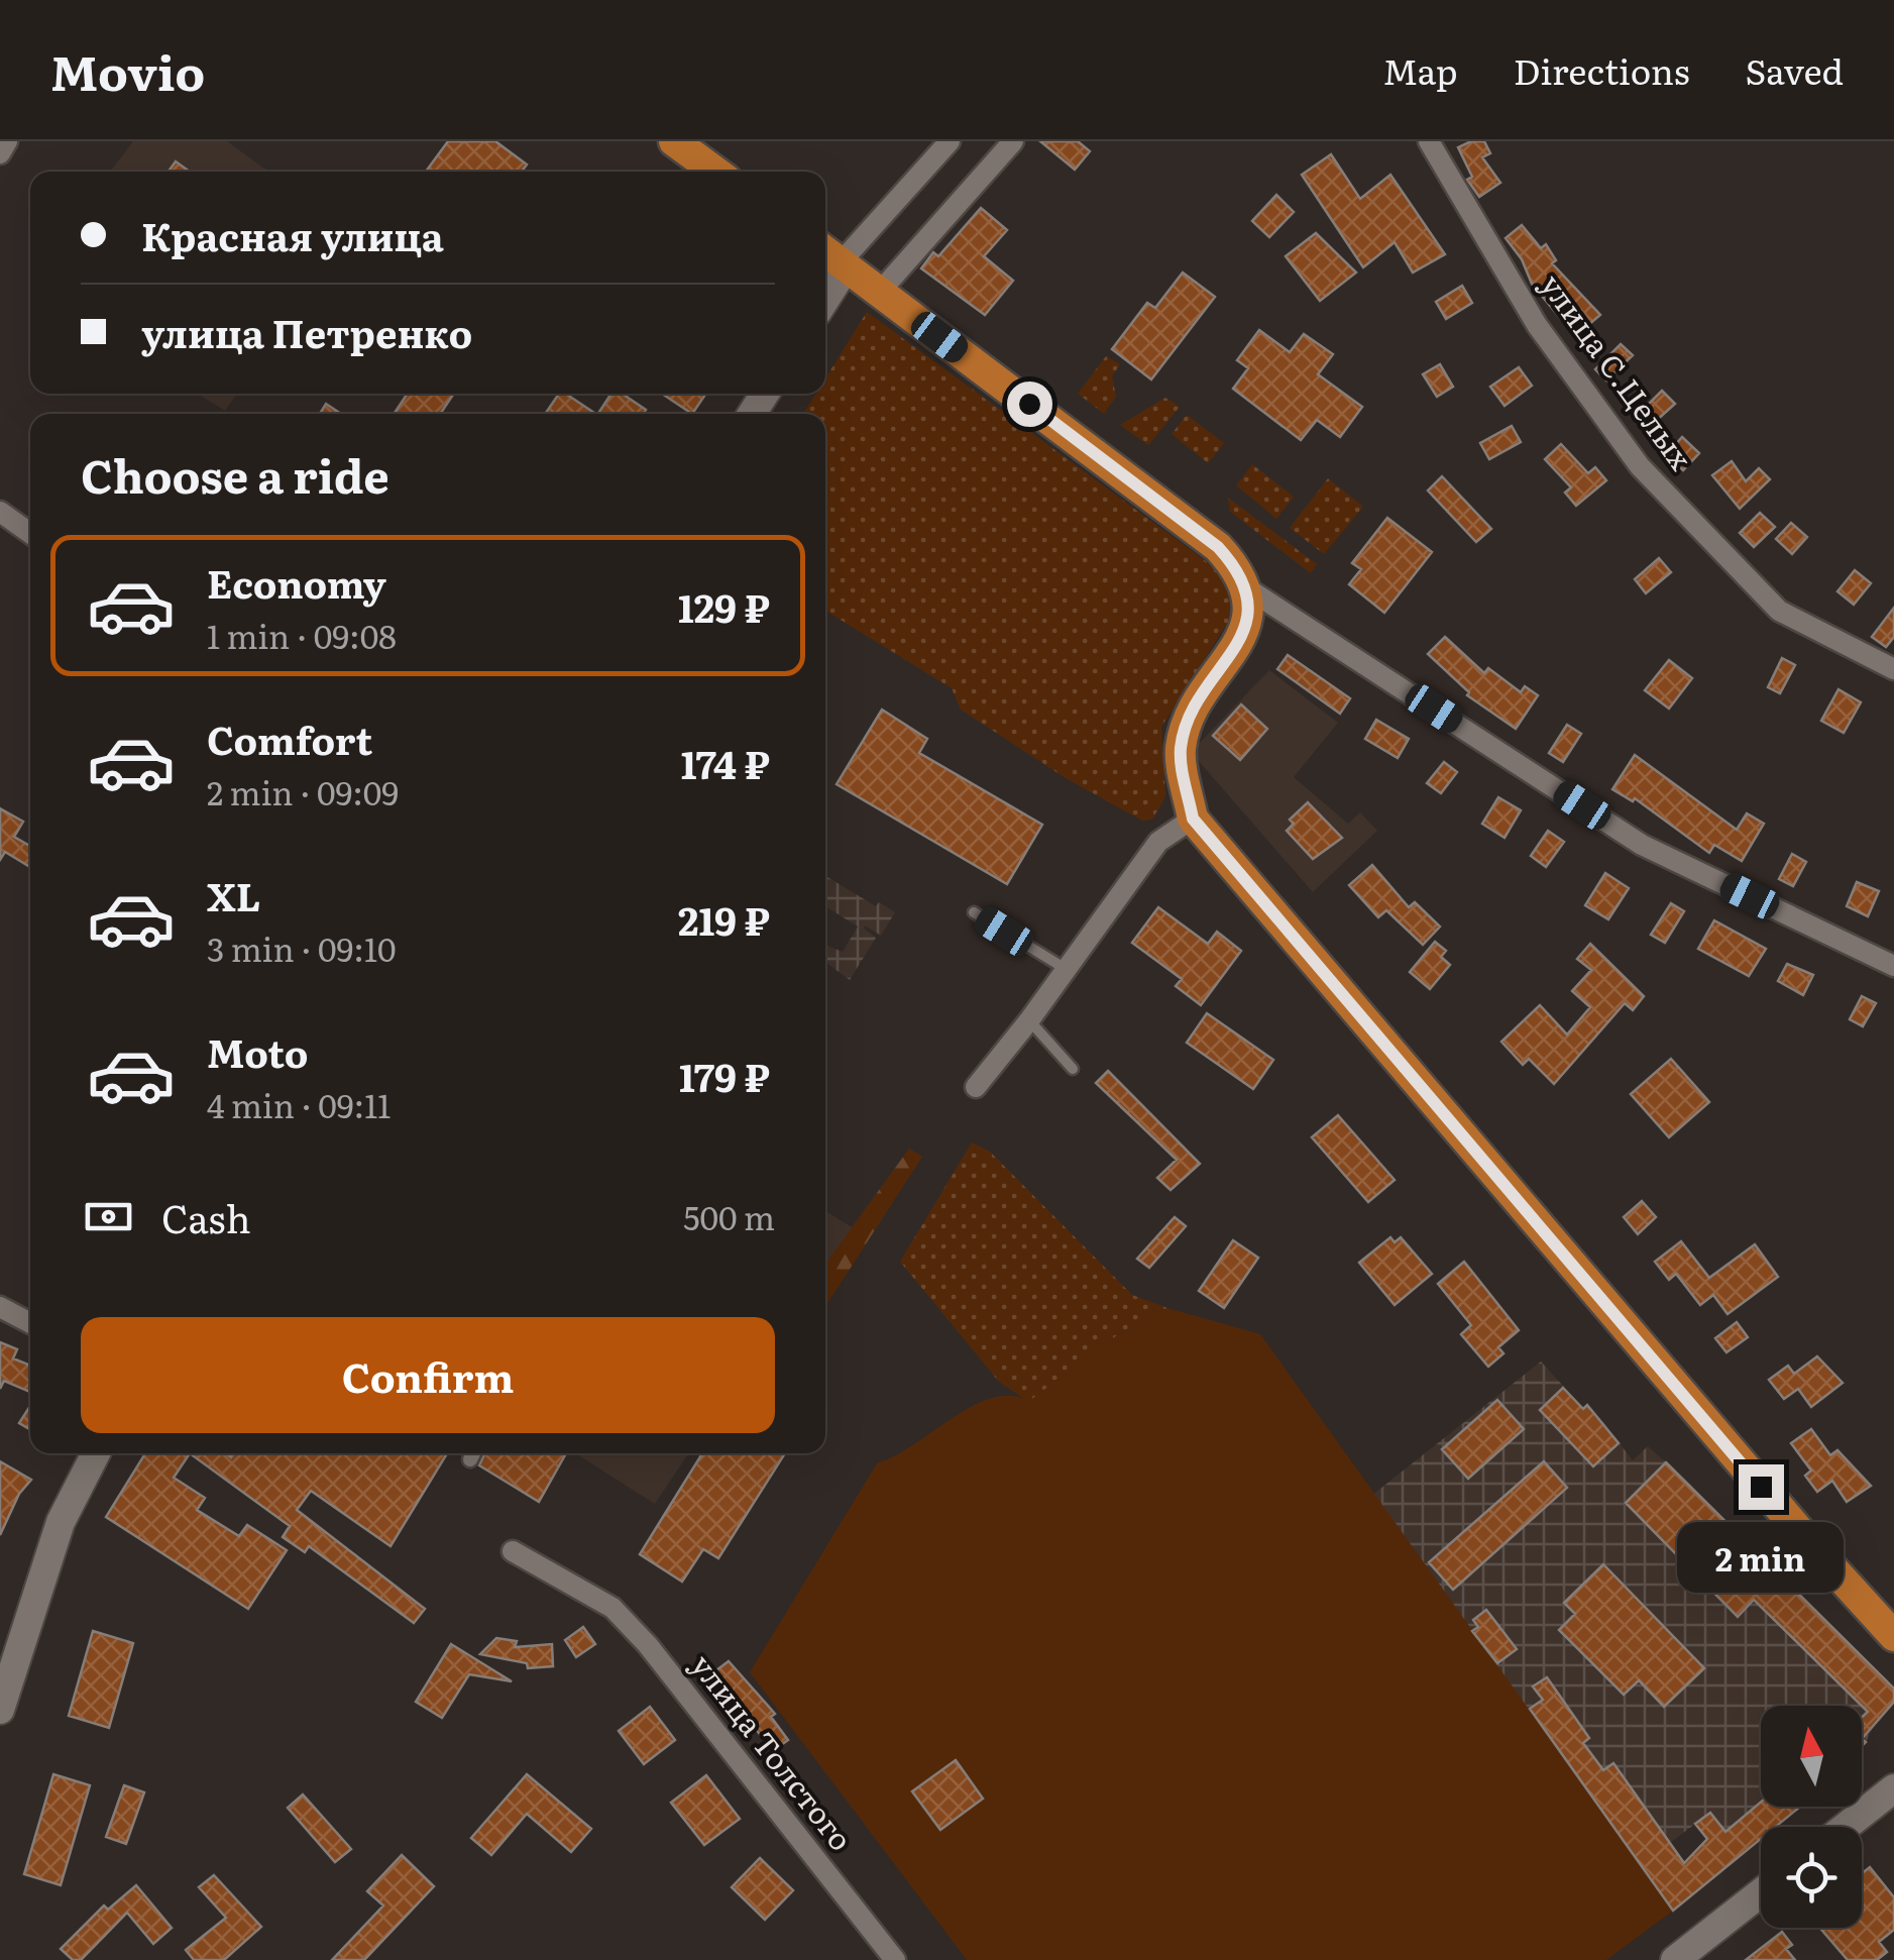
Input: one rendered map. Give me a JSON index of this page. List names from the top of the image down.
{
  "streets": {
    "street": ["улица С.Целых", "улица Толстого"]
  },
  "north": "top",
  "page": {
    "header": "Movio",
    "nav": ["Map", "Directions", "Saved"],
    "banner": ["Красная улица", "улица Петренко"],
    "heading": "Choose a ride",
    "list": [
      {
        "name": "Economy",
        "note": "1 min · 09:08",
        "value": "129 ₽"
      },
      {
        "name": "Comfort",
        "note": "2 min · 09:09",
        "value": "174 ₽"
      },
      {
        "name": "XL",
        "note": "3 min · 09:10",
        "value": "219 ₽"
      },
      {
        "name": "Moto",
        "note": "4 min · 09:11",
        "value": "179 ₽"
      }
    ],
    "pay": ["Cash", "500 m"],
    "buttons": "Confirm",
    "bubble": "2 min"
  }
}
